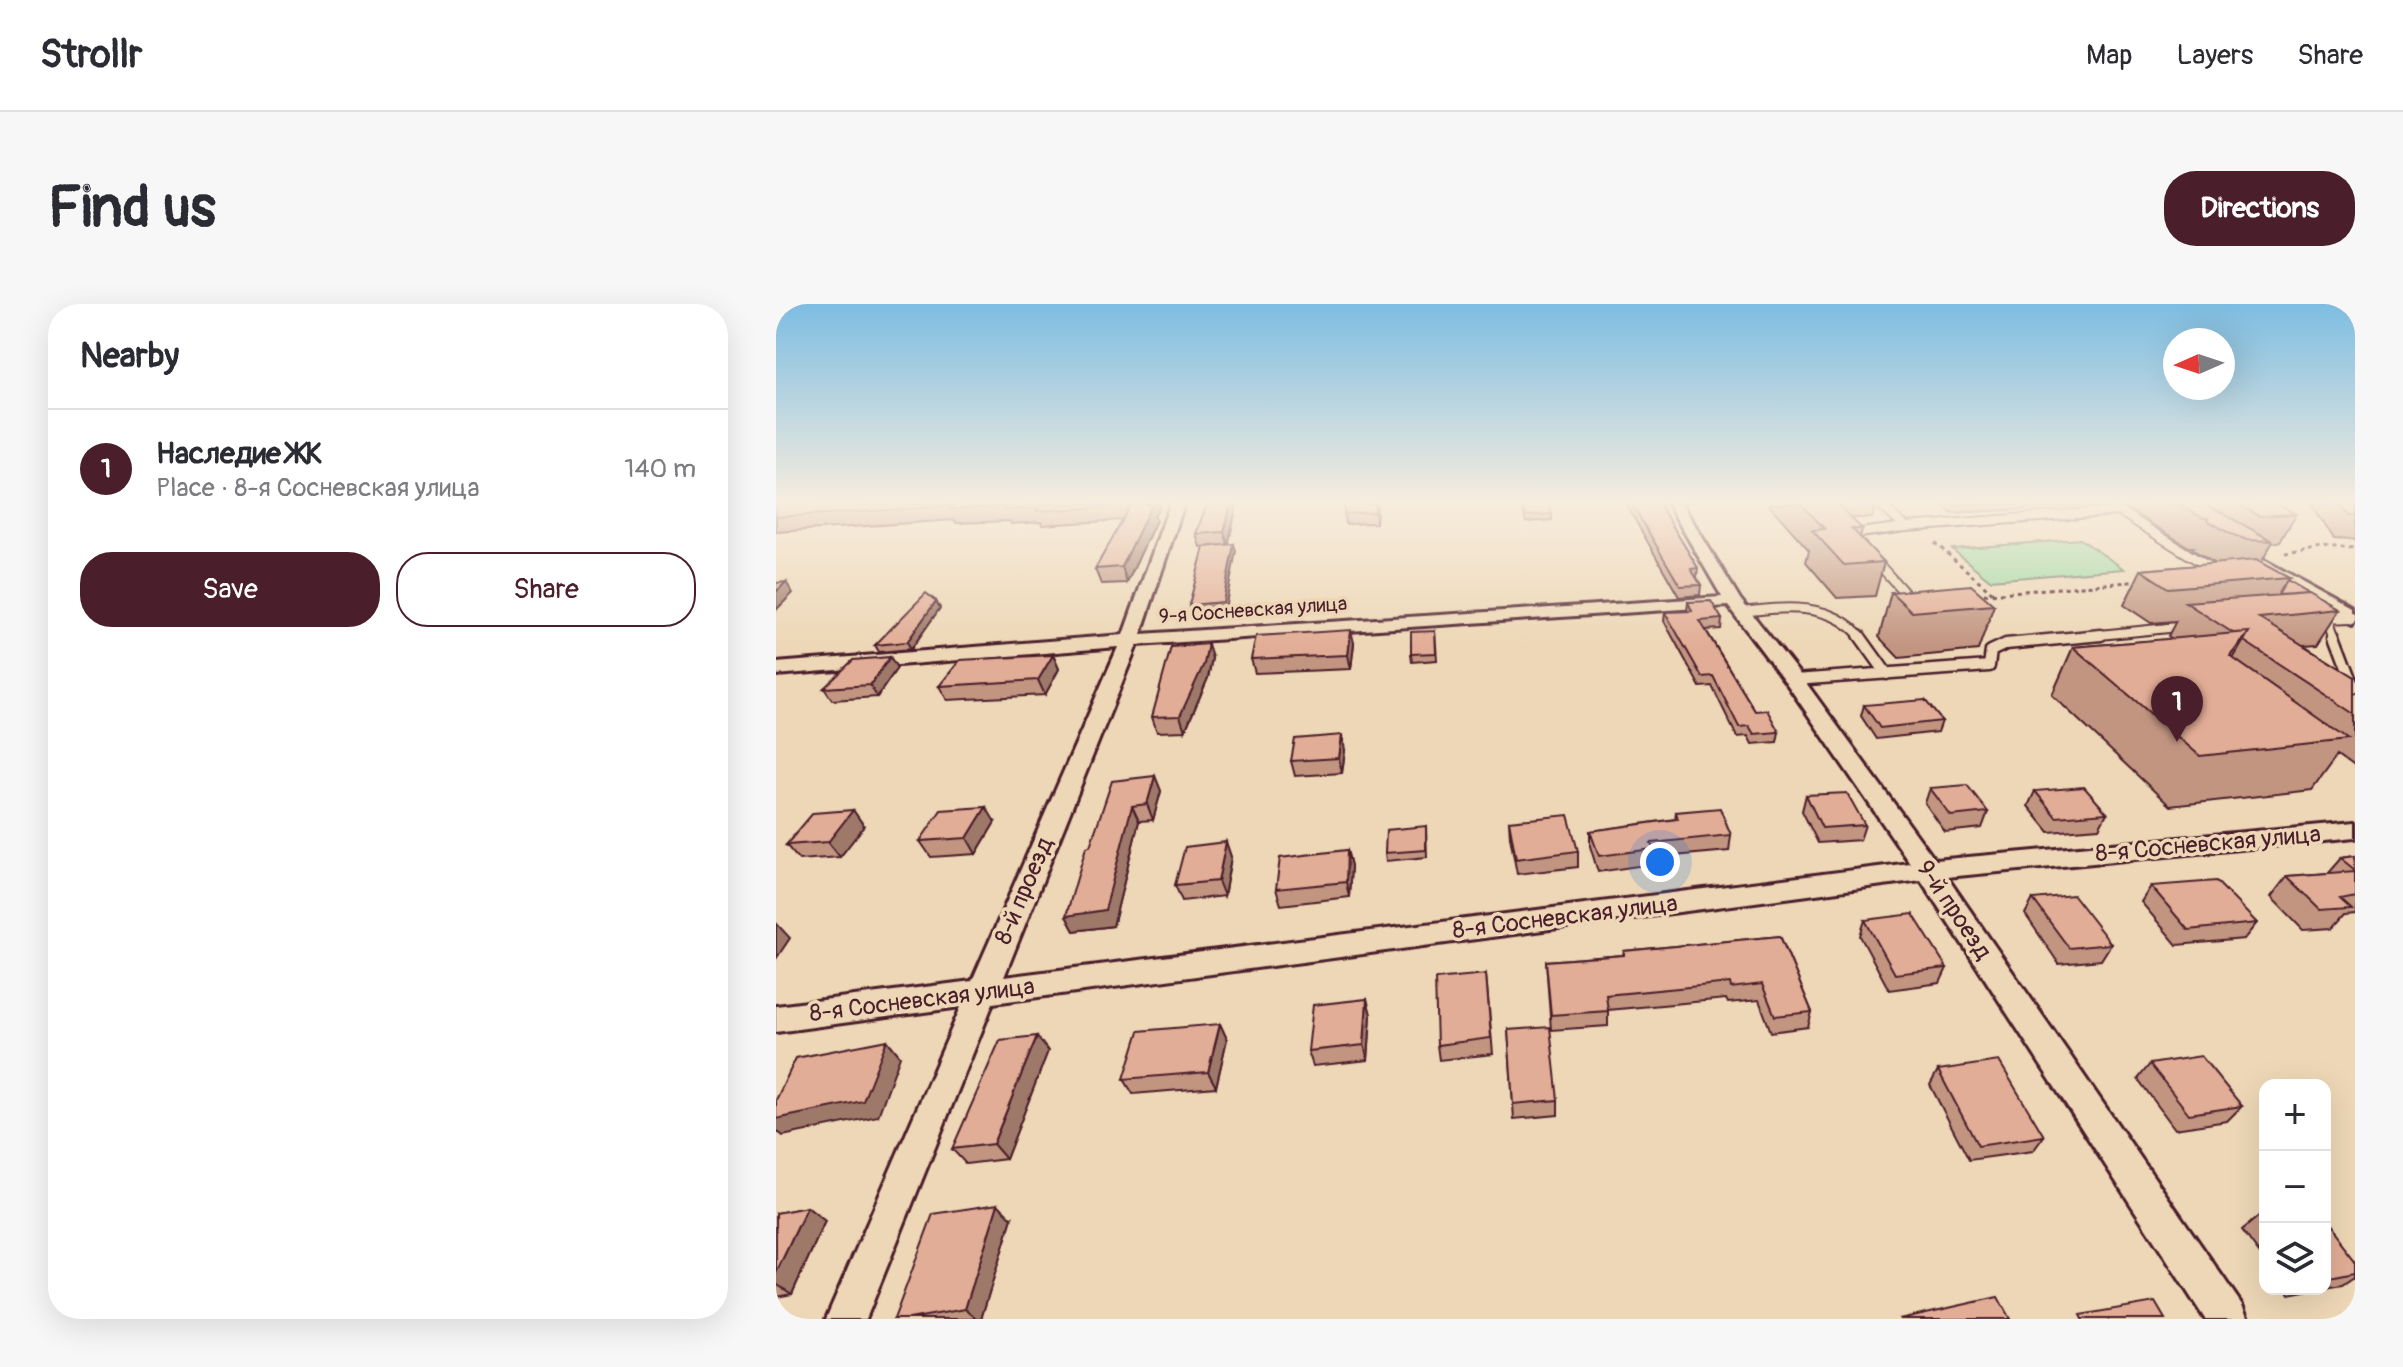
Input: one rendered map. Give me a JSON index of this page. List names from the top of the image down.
{
  "streets": {
    "street": [
      "9-я Сосневская улица",
      "8-я Сосневская улица",
      "8-й проезд",
      "9-й проезд"
    ]
  },
  "crossings": [
    ["9-я Сосневская улица", "8-й проезд"],
    ["9-я Сосневская улица", "9-й проезд"],
    ["8-я Сосневская улица", "8-й проезд"],
    ["8-я Сосневская улица", "9-й проезд"]
  ],
  "north": "left",
  "page": {
    "header": "Strollr",
    "nav": ["Map", "Layers", "Share"],
    "buttons": [
      "Directions",
      ["Save", "Share"]
    ],
    "title": "Find us",
    "heading": "Nearby",
    "list": [
      {
        "mark": "1",
        "name": "Наследие ЖК",
        "note": "Place · 8-я Сосневская улица",
        "value": "140 m"
      }
    ],
    "pins": "1",
    "map_buttons": ["+", "−"]
  }
}
